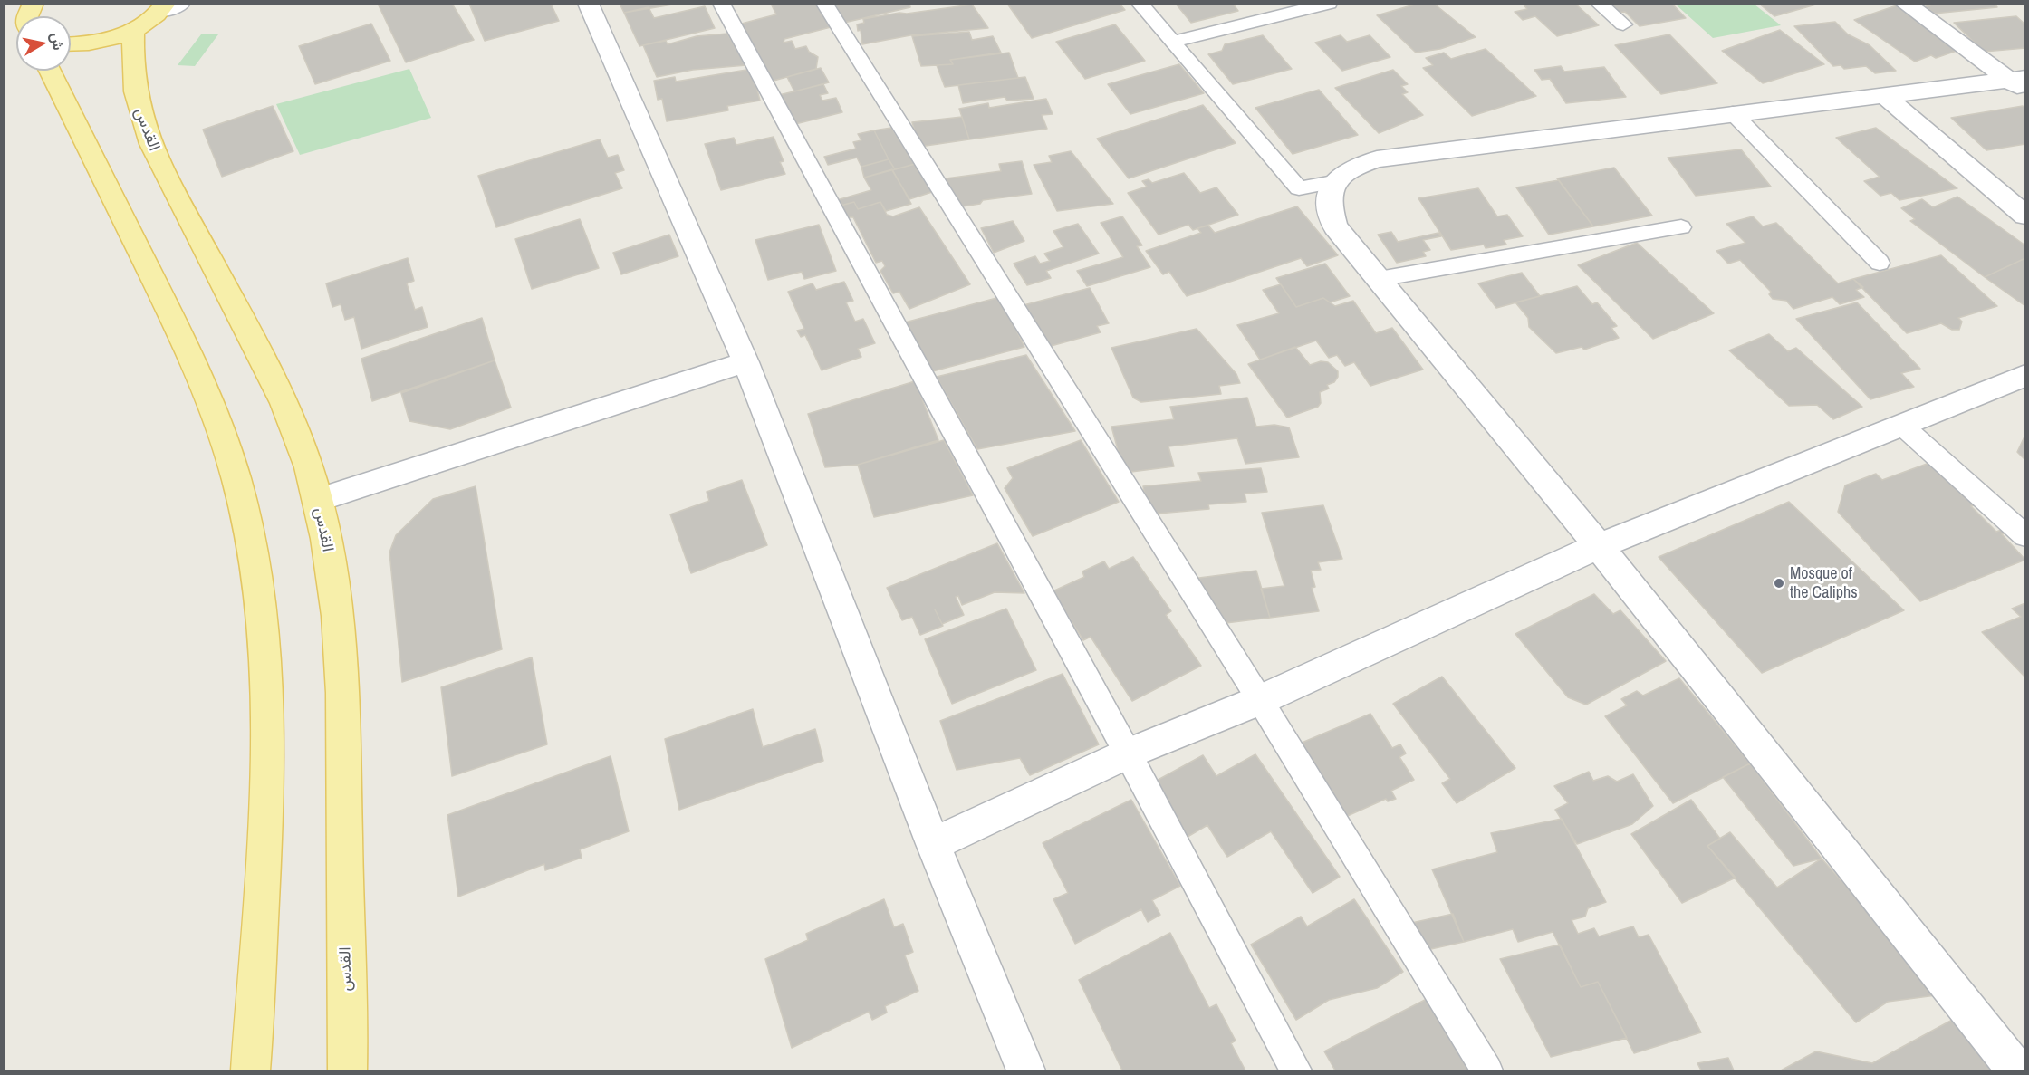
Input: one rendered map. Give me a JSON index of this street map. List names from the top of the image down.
{
  "streets": {
    "main road": ["القدس"]
  },
  "places": ["Mosque of the Caliphs"],
  "north": "right"
}
